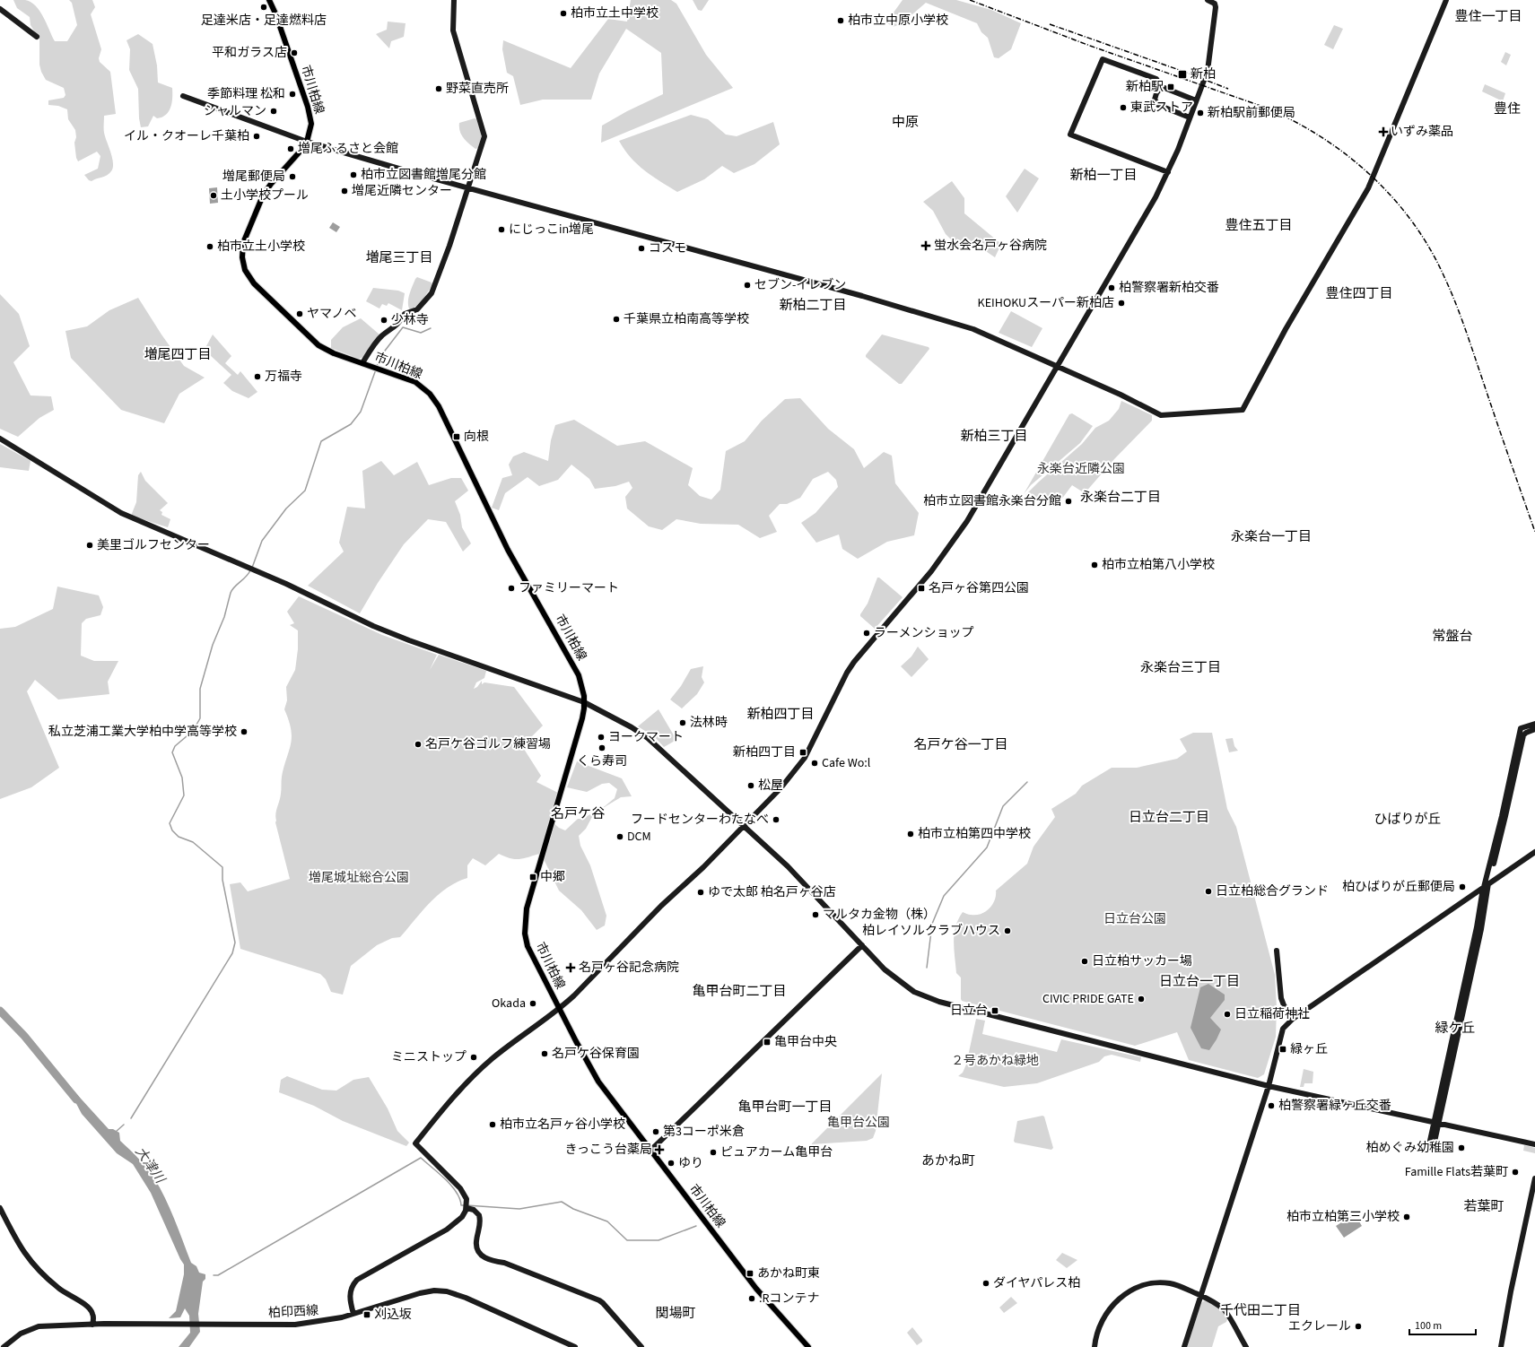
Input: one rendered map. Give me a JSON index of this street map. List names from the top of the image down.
{
  "streets": {
    "main road": ["市川柏線"],
    "street": ["柏印西線"]
  },
  "districts": [
    "豊住一丁目",
    "豊住",
    "中原",
    "新柏一丁目",
    "豊住五丁目",
    "増尾三丁目",
    "豊住四丁目",
    "新柏二丁目",
    "増尾四丁目",
    "新柏三丁目",
    "永楽台二丁目",
    "永楽台一丁目",
    "常盤台",
    "永楽台三丁目",
    "新柏四丁目",
    "名戸ケ谷一丁目",
    "名戸ケ谷",
    "日立台二丁目",
    "ひばりが丘",
    "日立台一丁目",
    "亀甲台町二丁目",
    "緑ケ丘",
    "亀甲台町一丁目",
    "あかね町",
    "若葉町",
    "千代田二丁目",
    "関場町"
  ],
  "water": ["大津川"],
  "parks": [
    "永楽台近隣公園",
    "増尾城址総合公園",
    "日立台公園",
    "２号あかね緑地",
    "亀甲台公園"
  ],
  "places": {
    "other": [
      "足達米店・足達燃料店",
      "柏市立土中学校",
      "柏市立中原小学校",
      "平和ガラス店",
      "野菜直売所",
      "季節料理 松和",
      "東武ストア",
      "シャルマン",
      "新柏駅前郵便局",
      "イル・クオーレ千葉柏",
      "増尾ふるさと会館",
      "柏市立図書館増尾分館",
      "増尾郵便局",
      "増尾近隣センター",
      "土小学校プール",
      "にじっこin増尾",
      "柏市立土小学校",
      "コスモ",
      "セブン-イレブン",
      "柏警察署新柏交番",
      "KEIHOKUスーパー新柏店",
      "ヤマノベ",
      "千葉県立柏南高等学校",
      "少林寺",
      "万福寺",
      "柏市立図書館永楽台分館",
      "美里ゴルフセンター",
      "柏市立柏第八小学校",
      "ファミリーマート",
      "ラーメンショップ",
      "法林時",
      "私立芝浦工業大学柏中学高等学校",
      "ヨークマート",
      "名戸ケ谷ゴルフ練習場",
      "くら寿司",
      "Cafe Wo:l",
      "松屋",
      "フードセンターわたなべ",
      "柏市立柏第四中学校",
      "DCM",
      "柏ひばりが丘郵便局",
      "日立柏総合グランド",
      "ゆで太郎 柏名戸ヶ谷店",
      "マルタカ金物（株）",
      "柏レイソルクラブハウス",
      "日立柏サッカー場",
      "CIVIC PRIDE GATE",
      "Okada",
      "日立稲荷神社",
      "名戸ケ谷保育園",
      "ミニストップ",
      "柏警察署緑ヶ丘交番",
      "柏市立名戸ヶ谷小学校",
      "第3コーポ米倉",
      "柏めぐみ幼稚園",
      "ピュアカーム亀甲台",
      "ゆり",
      "Famille Flats若葉町",
      "柏市立柏第三小学校",
      "ダイヤパレス柏",
      ".Rコンテナ",
      "エクレール"
    ],
    "transit": [
      "新柏",
      "新柏駅",
      "向根",
      "名戸ヶ谷第四公園",
      "新柏四丁目",
      "中郷",
      "日立台",
      "亀甲台中央",
      "緑ヶ丘",
      "あかね町東",
      "刈込坂"
    ],
    "health": [
      "いずみ薬品",
      "蛍水会名戸ヶ谷病院",
      "名戸ヶ谷記念病院",
      "きっこう台薬局"
    ]
  },
  "scale_bar": "100 m"
}
